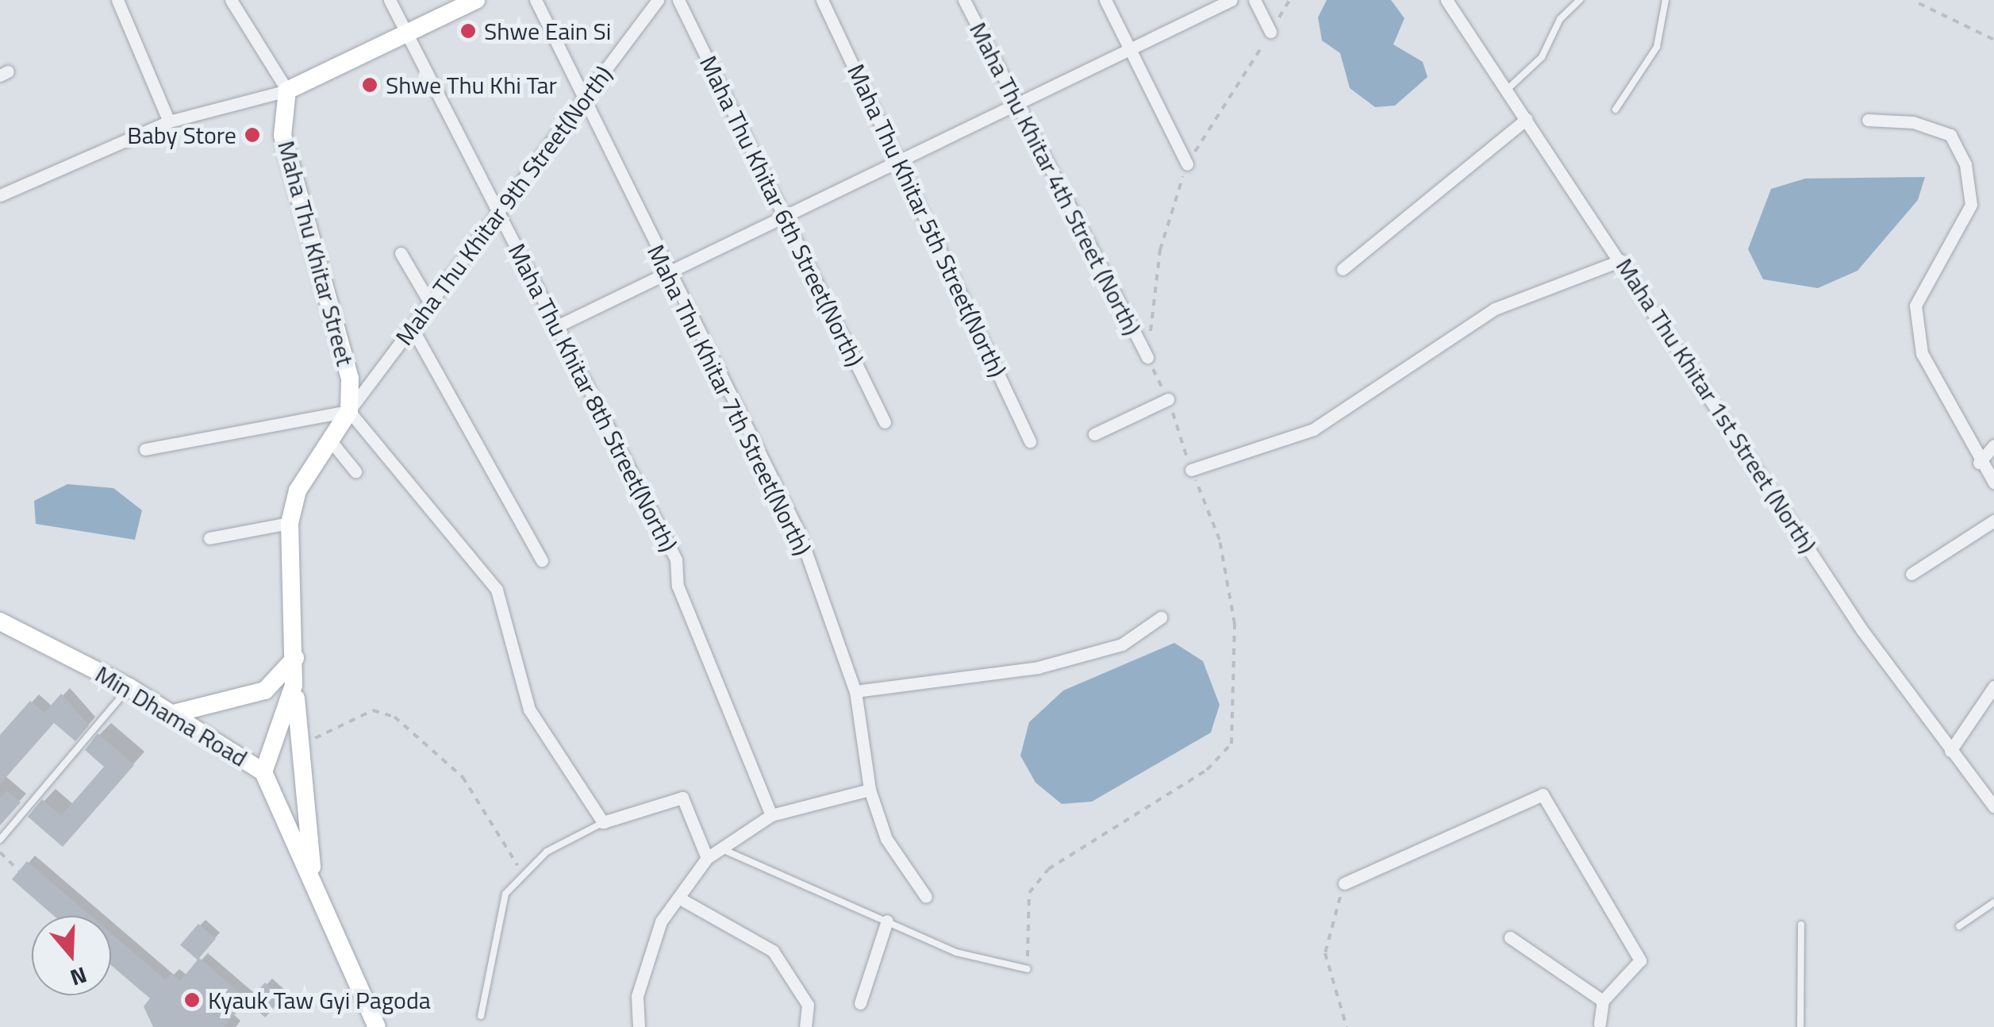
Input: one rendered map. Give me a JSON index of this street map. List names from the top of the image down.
{
  "streets": {
    "street": [
      "Maha Thu Khitar 4th Street (North)",
      "Maha Thu Khitar 9th Street(North)",
      "Maha Thu Khitar 6th Street(North)",
      "Maha Thu Khitar 5th Street(North)",
      "Maha Thu Khitar Street",
      "Maha Thu Khitar 8th Street(North)",
      "Maha Thu Khitar 7th Street(North)",
      "Maha Thu Khitar 1st Street (North)",
      "Min Dhama Road"
    ]
  },
  "crossings": [
    ["Maha Thu Khitar 9th Street(North)", "Maha Thu Khitar Street"],
    ["Maha Thu Khitar 9th Street(North)", "Maha Thu Khitar 8th Street(North)"],
    ["Maha Thu Khitar 9th Street(North)", "Maha Thu Khitar 7th Street(North)"]
  ],
  "places": [
    "Shwe Eain Si",
    "Shwe Thu Khi Tar",
    "Baby Store",
    "Kyauk Taw Gyi Pagoda"
  ],
  "north": "bottom"
}
